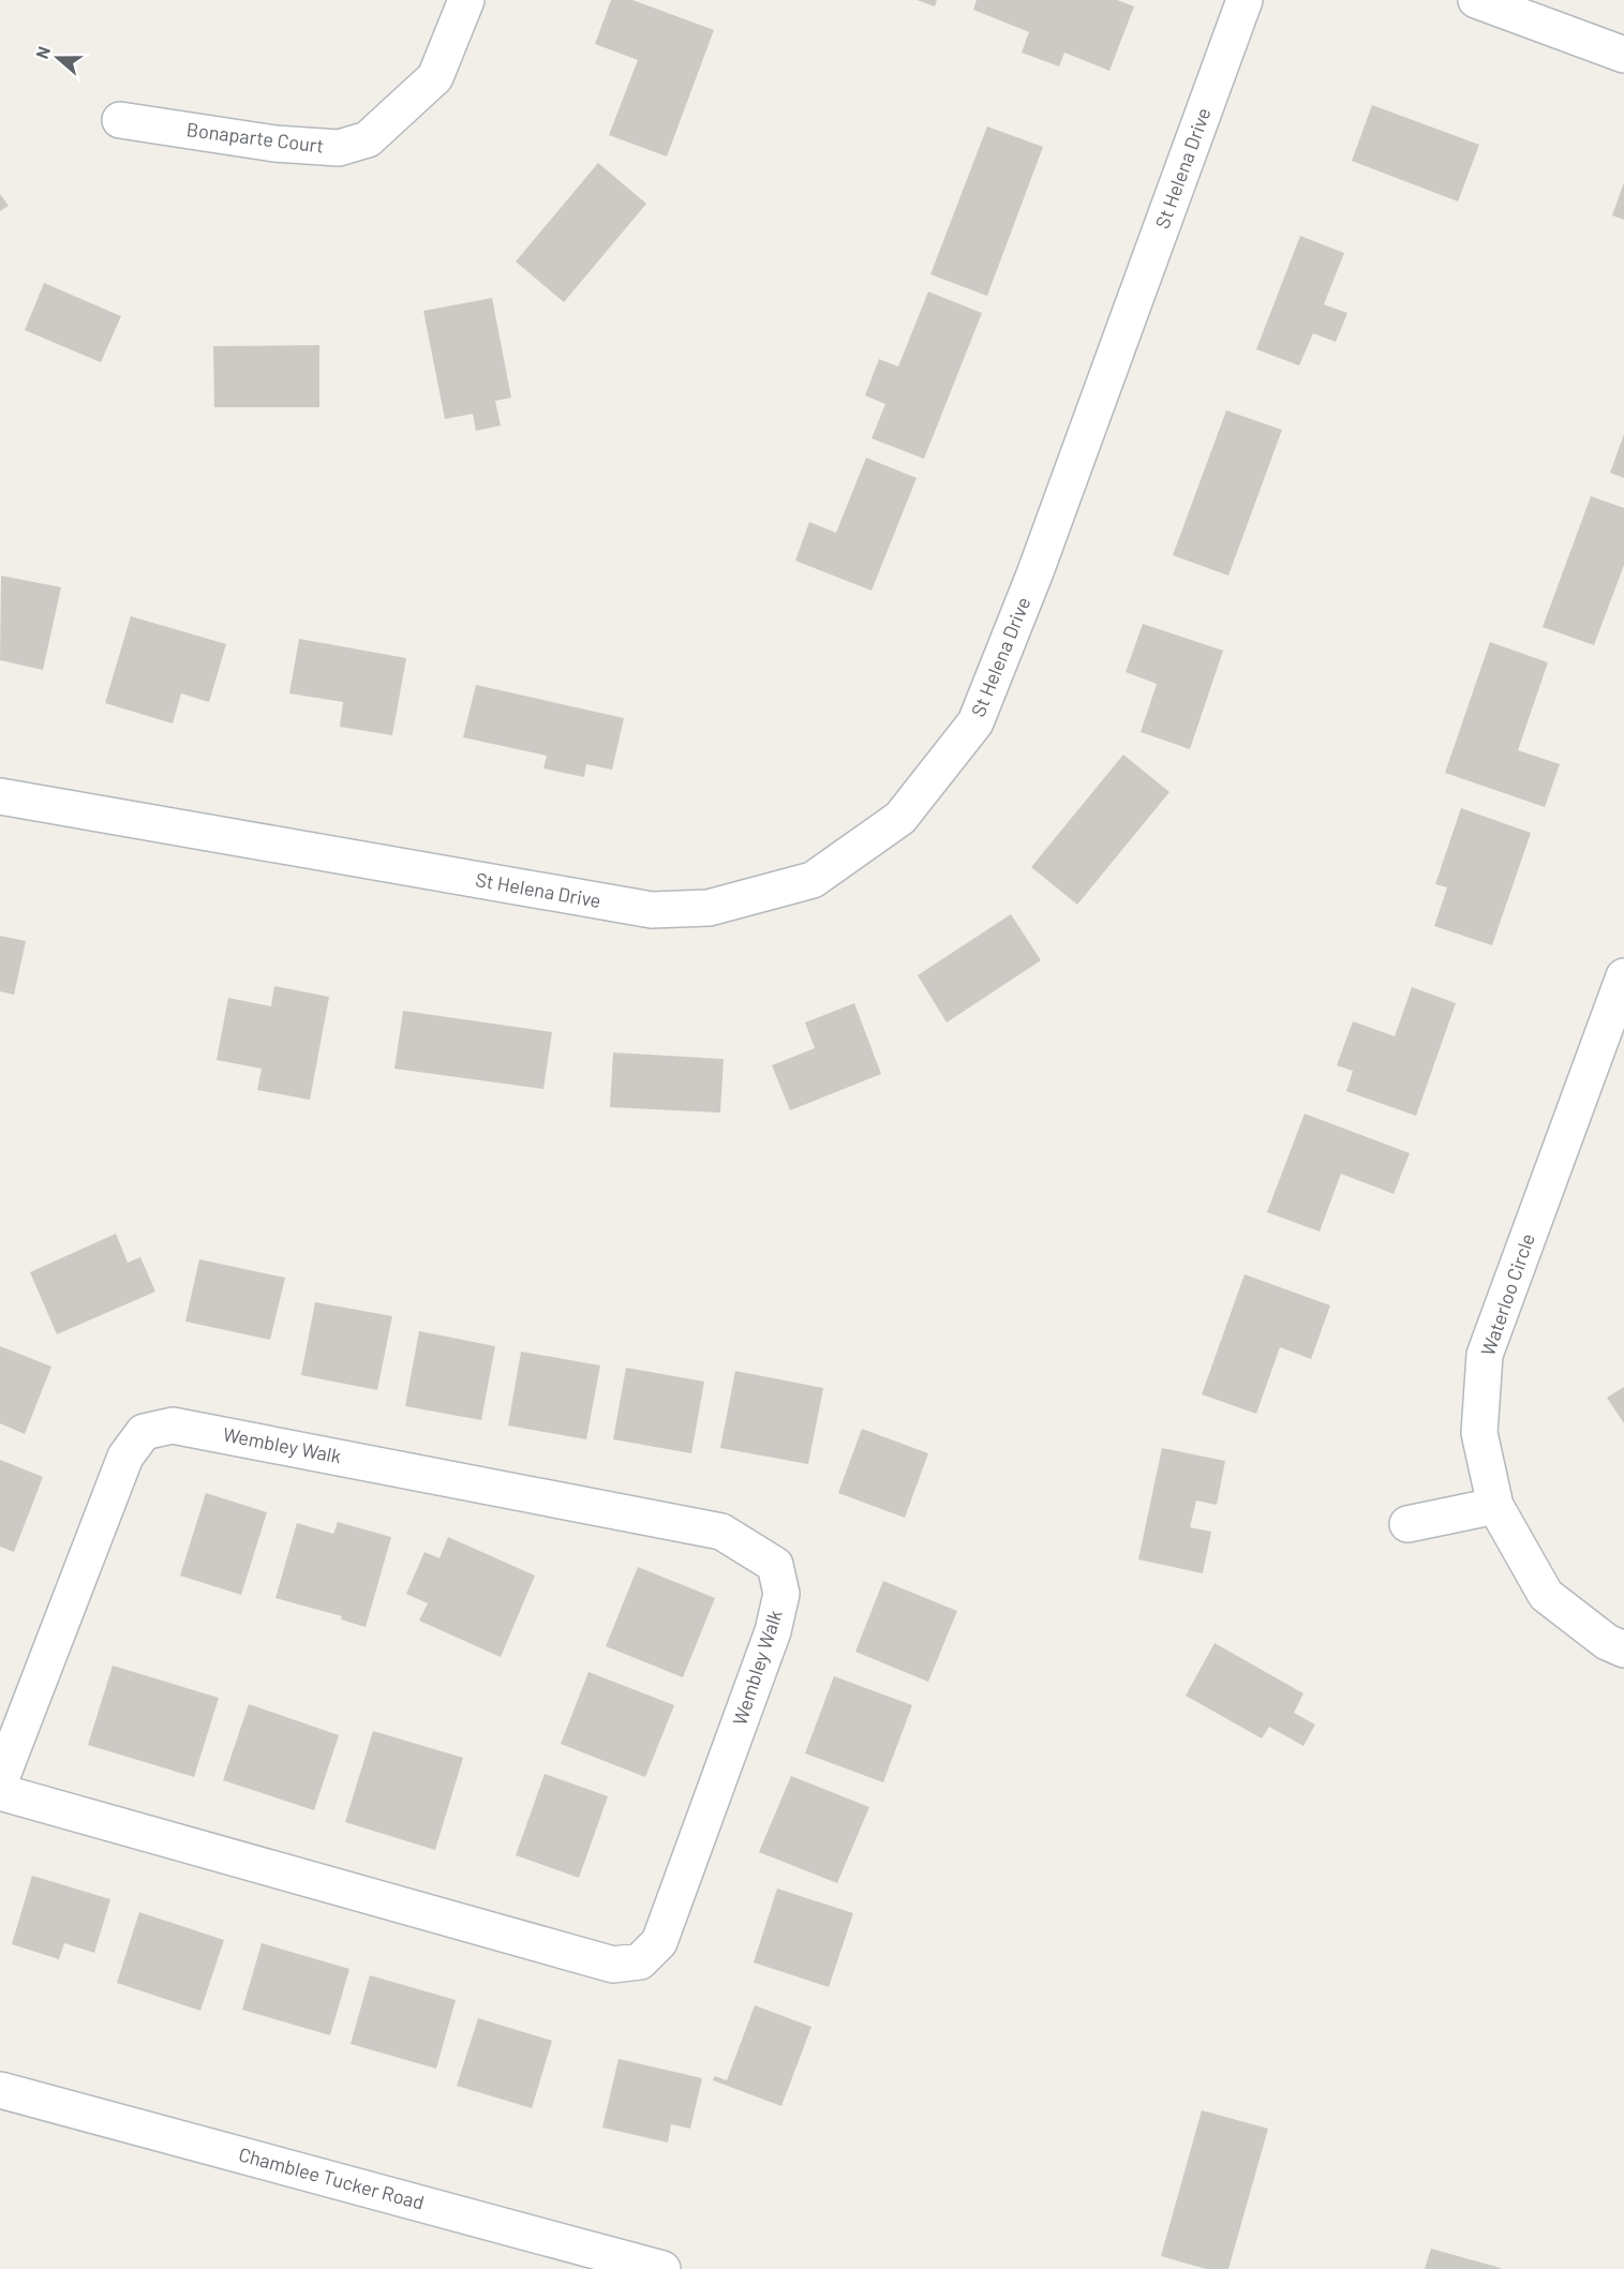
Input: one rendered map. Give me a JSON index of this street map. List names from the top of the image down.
{
  "streets": {
    "street": [
      "Bonaparte Court",
      "St Helena Drive",
      "Waterloo Circle",
      "Wembley Walk",
      "Chamblee Tucker Road"
    ]
  },
  "north": "left"
}
